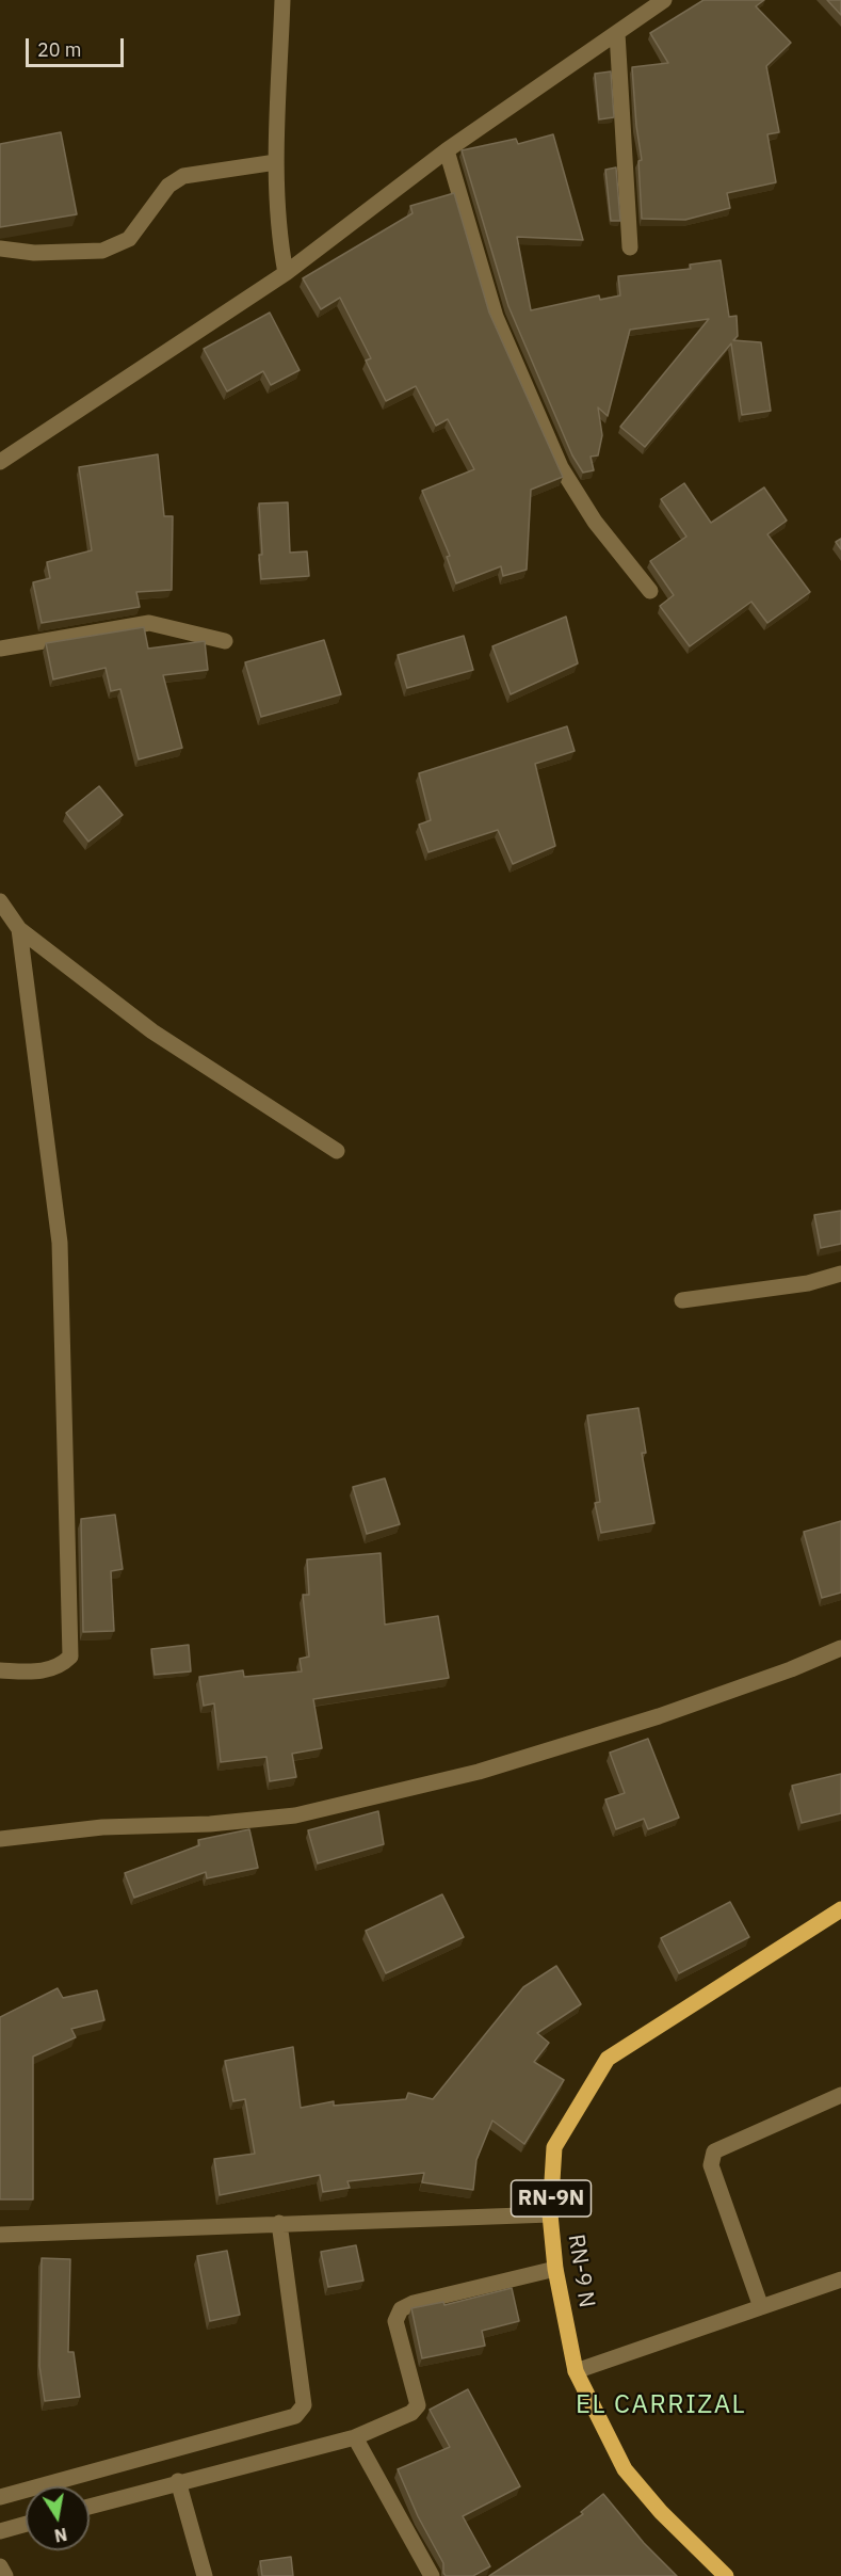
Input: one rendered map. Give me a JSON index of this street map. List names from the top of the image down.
{
  "streets": {
    "main road": ["RN-9N", "RN-9 N"]
  },
  "districts": ["EL CARRIZAL"],
  "scale_bar": "20 m",
  "north": "bottom"
}
